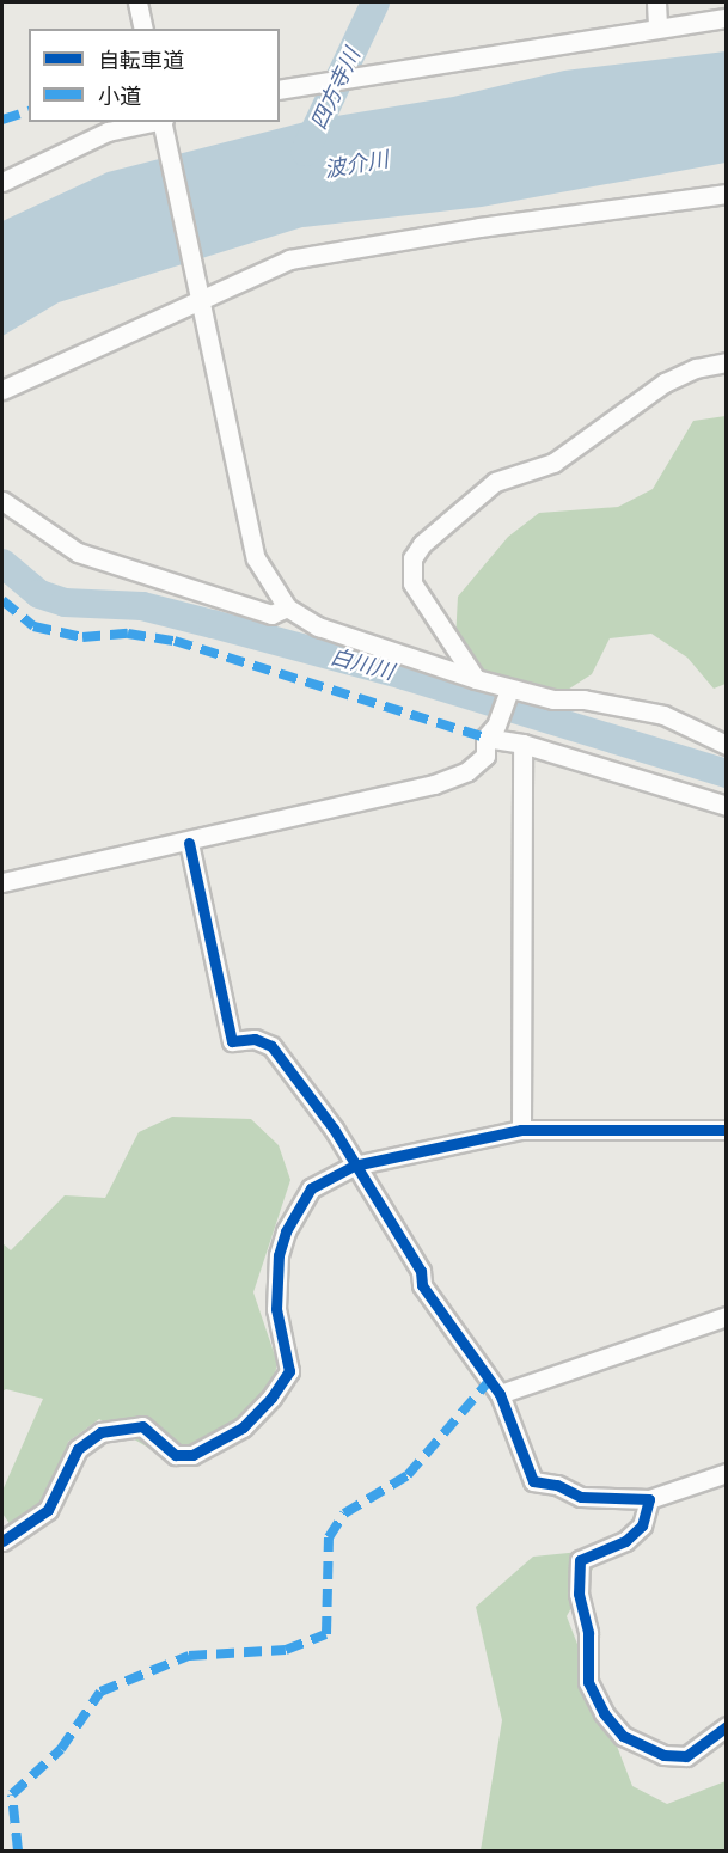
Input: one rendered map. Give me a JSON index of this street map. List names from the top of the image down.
{
  "water": ["四方寺川", "波介川", "白川川"],
  "legend": ["自転車道", "小道"]
}
